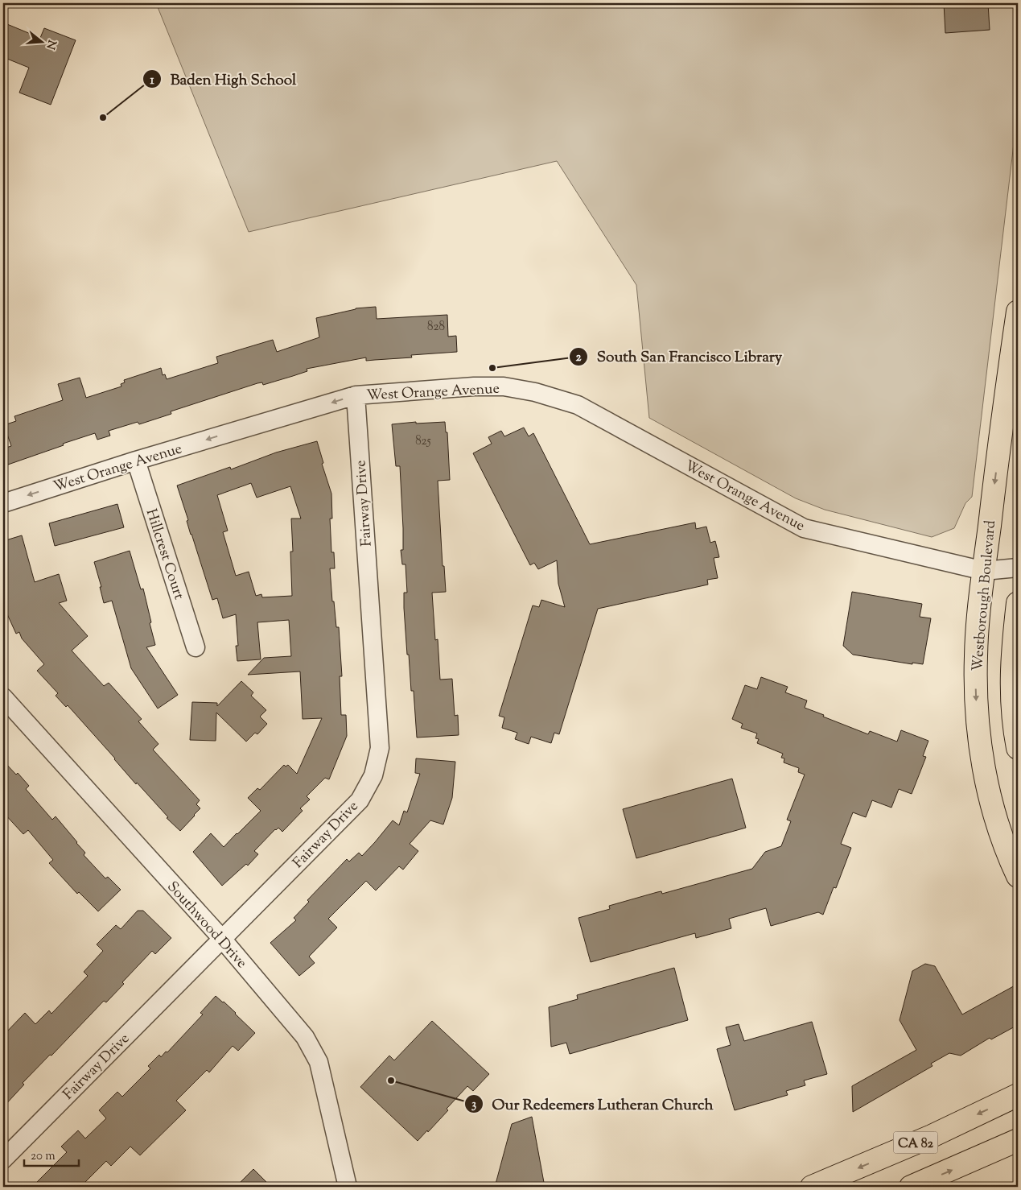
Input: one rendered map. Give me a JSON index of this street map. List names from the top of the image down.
{
  "streets": {
    "main road": ["Westborough Boulevard", "CA 82"],
    "street": [
      "West Orange Avenue",
      "Fairway Drive",
      "Hillcrest Court",
      "Southwood Drive"
    ]
  },
  "crossings": [
    ["West Orange Avenue", "Fairway Drive"],
    ["West Orange Avenue", "Hillcrest Court"],
    ["West Orange Avenue", "Westborough Boulevard"],
    ["Fairway Drive", "Southwood Drive"]
  ],
  "one_way": ["Westborough Boulevard"],
  "places": ["Baden High School", "South San Francisco Library", "Our Redeemers Lutheran Church"],
  "house_numbers": ["828", "825"],
  "scale_bar": "20 m",
  "north": "right"
}
